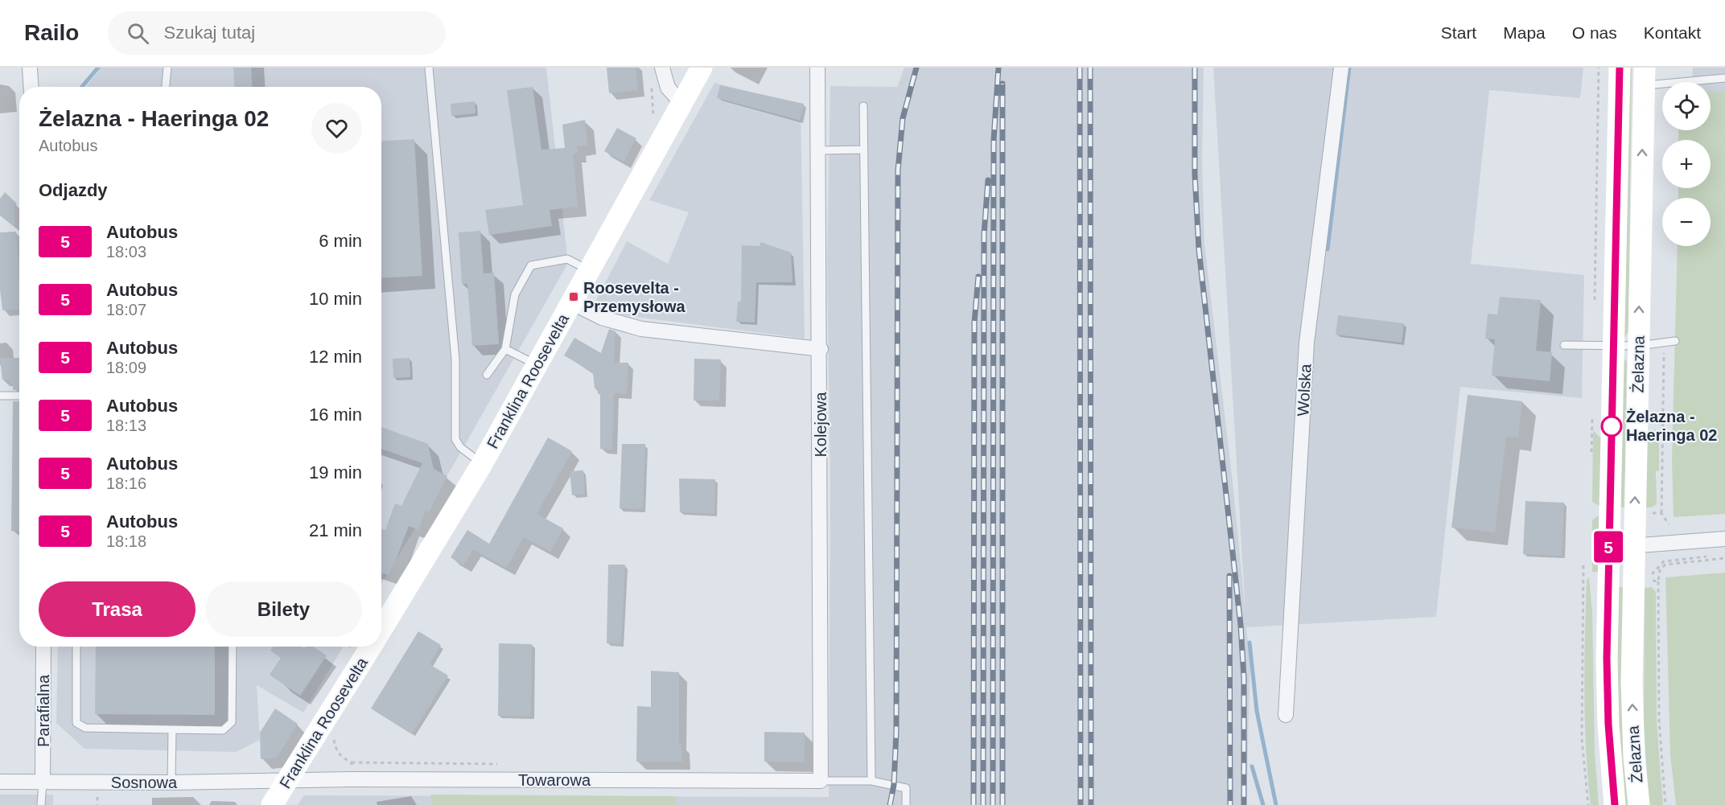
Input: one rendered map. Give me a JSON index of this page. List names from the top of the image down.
{
  "streets": {
    "street": [
      "Żelazna",
      "Franklina Roosevelta",
      "Wolska",
      "Kolejowa",
      "Parafialna",
      "Towarowa",
      "Sosnowa"
    ]
  },
  "crossings": [
    ["Franklina Roosevelta", "Towarowa"],
    ["Franklina Roosevelta", "Sosnowa"],
    ["Kolejowa", "Towarowa"],
    ["Parafialna", "Sosnowa"],
    ["Towarowa", "Sosnowa"]
  ],
  "places": {
    "transit": ["Roosevelta - Przemysłowa"],
    "other": ["Żelazna - Haeringa 02"]
  },
  "lines": ["bus line 5"],
  "page": {
    "header": "Railo",
    "search": "Szukaj tutaj",
    "nav": [
      "Start",
      "Mapa",
      "O nas",
      "Kontakt"
    ],
    "on_map": "5",
    "map_buttons": ["+", "−"],
    "heading": [
      ["Żelazna - Haeringa 02", "Autobus"],
      "Odjazdy"
    ],
    "list": [
      {
        "mark": "5",
        "name": "Autobus",
        "note": "18:03",
        "value": "6 min"
      },
      {
        "mark": "5",
        "name": "Autobus",
        "note": "18:07",
        "value": "10 min"
      },
      {
        "mark": "5",
        "name": "Autobus",
        "note": "18:09",
        "value": "12 min"
      },
      {
        "mark": "5",
        "name": "Autobus",
        "note": "18:13",
        "value": "16 min"
      },
      {
        "mark": "5",
        "name": "Autobus",
        "note": "18:16",
        "value": "19 min"
      },
      {
        "mark": "5",
        "name": "Autobus",
        "note": "18:18",
        "value": "21 min"
      }
    ],
    "buttons": ["Trasa", "Bilety"]
  }
}
